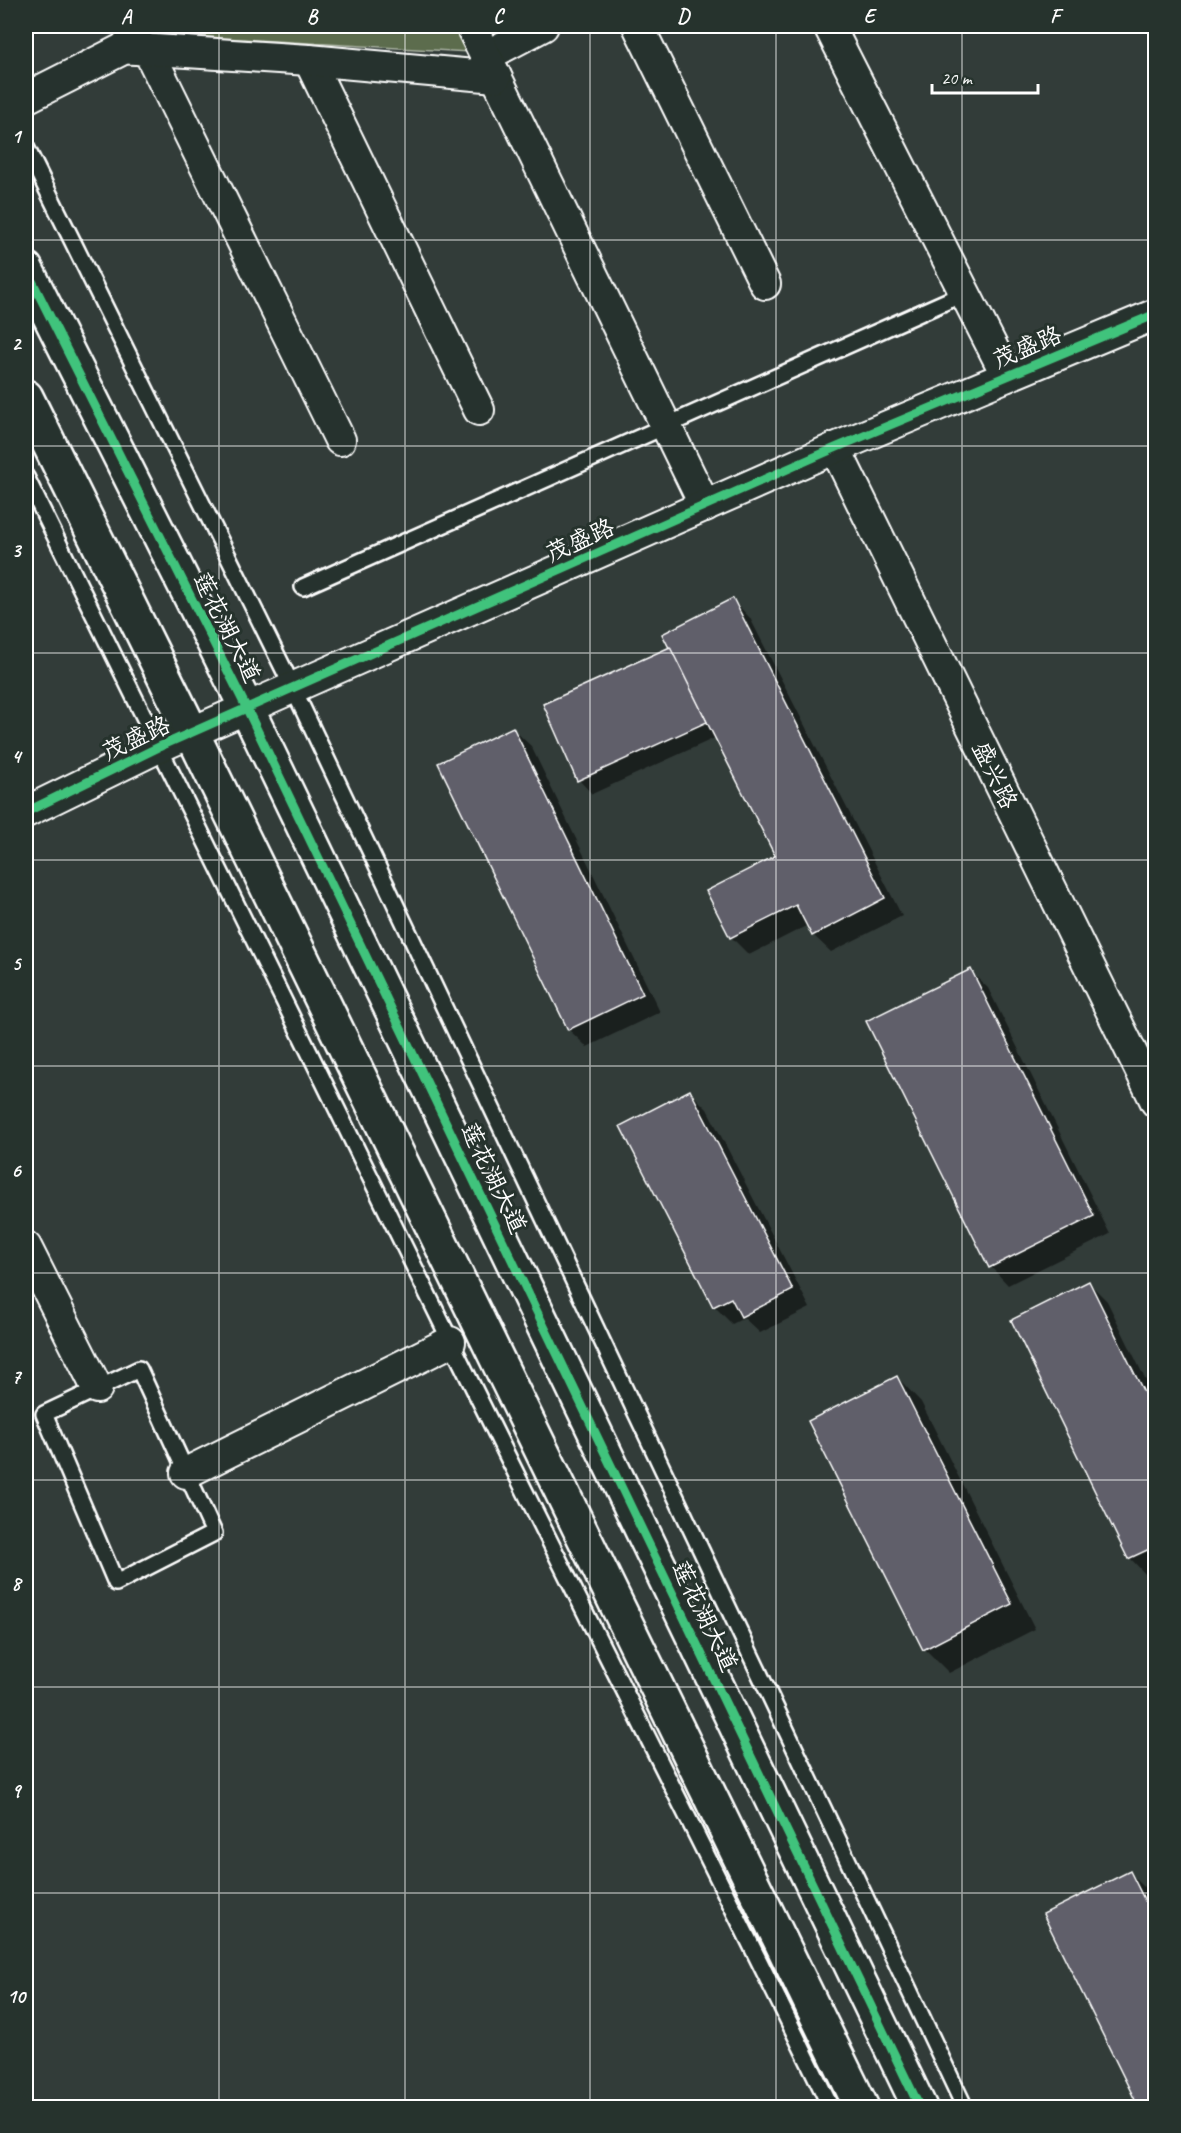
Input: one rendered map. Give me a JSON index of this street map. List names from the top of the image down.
{
  "streets": {
    "street": ["茂盛路", "莲花湖大道", "盛兴路"]
  },
  "crossings": [
    ["茂盛路", "莲花湖大道"],
    ["茂盛路", "盛兴路"]
  ],
  "scale_bar": "20 m",
  "grid": {
    "columns": [
      "A",
      "B",
      "C",
      "D",
      "E",
      "F"
    ],
    "rows": [
      "1",
      "2",
      "3",
      "4",
      "5",
      "6",
      "7",
      "8",
      "9",
      "10"
    ]
  }
}
